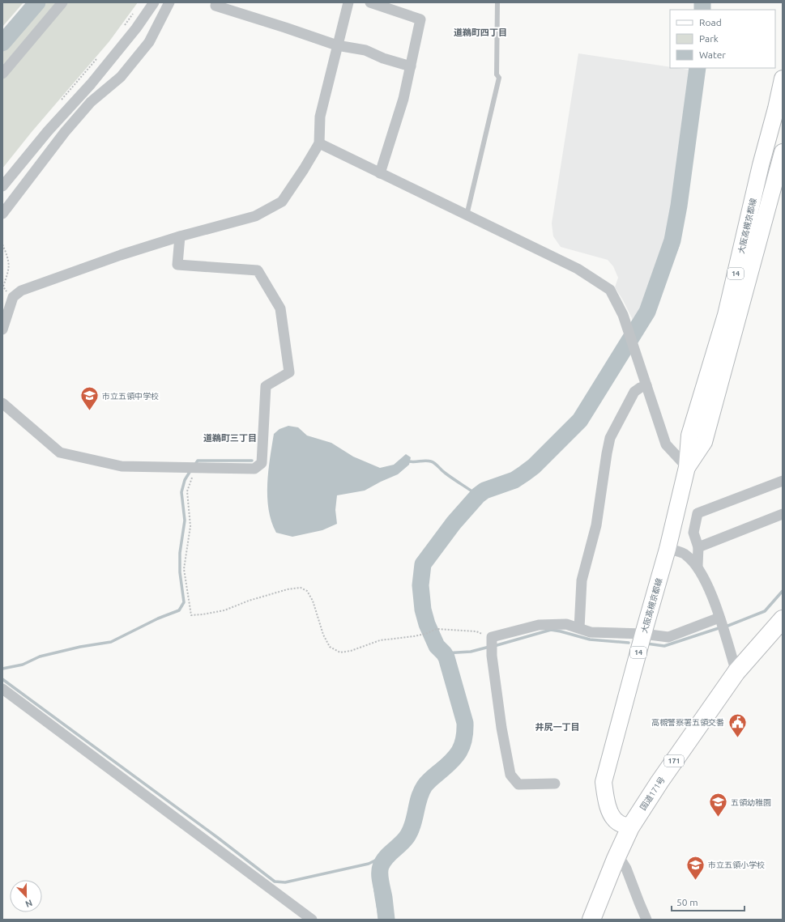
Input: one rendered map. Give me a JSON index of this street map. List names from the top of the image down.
{
  "streets": {
    "highway": ["171", "国道171号"],
    "main road": ["大阪高槻京都線", "14"]
  },
  "crossings": [
    ["大阪高槻京都線", "国道171号"]
  ],
  "districts": ["道鵜町四丁目", "道鵜町三丁目", "井尻一丁目"],
  "places": {
    "school or university": ["市立五領中学校", "五領幼稚園", "市立五領小学校"],
    "public building": ["高槻警察署五領交番"]
  },
  "legend": ["Road", "Park", "Water"],
  "scale_bar": "50 m",
  "north": "bottom"
}
